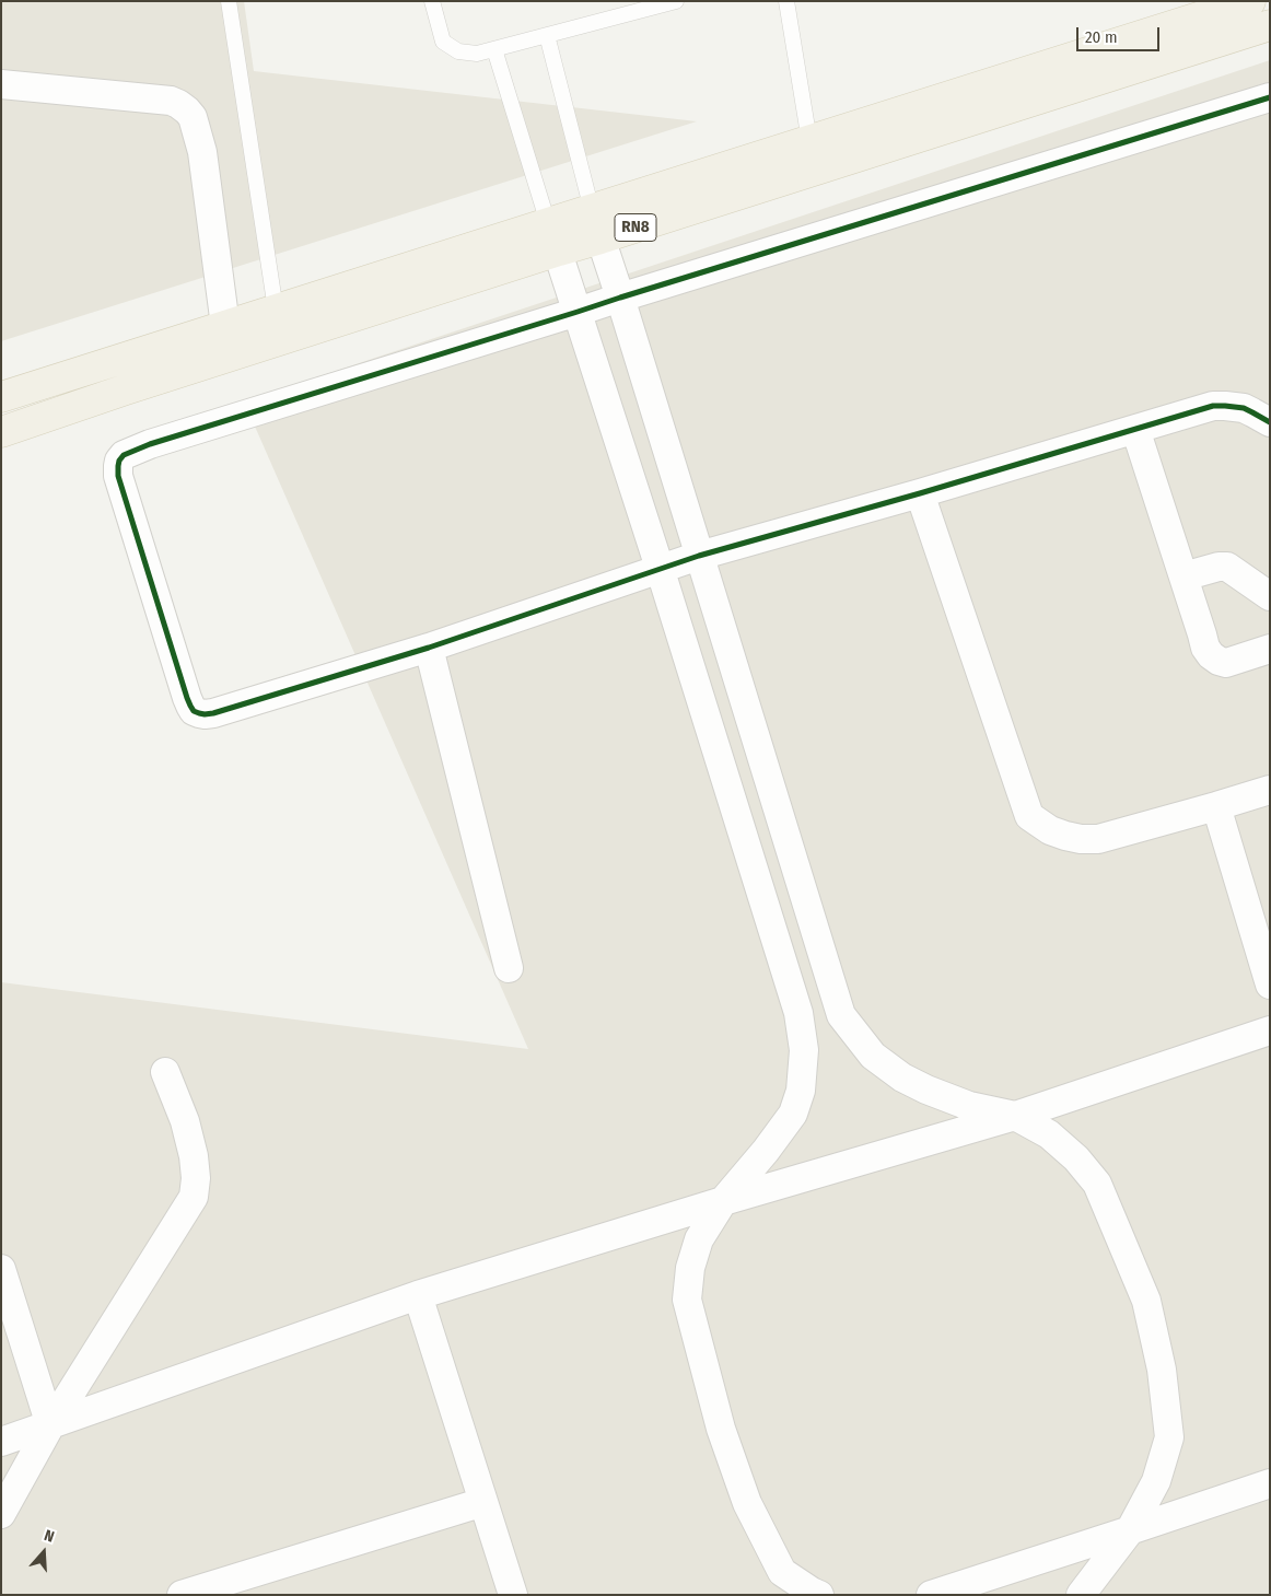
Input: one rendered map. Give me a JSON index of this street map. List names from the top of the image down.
{
  "streets": {
    "main road": ["RN8"]
  },
  "scale_bar": "20 m",
  "north": "top"
}
